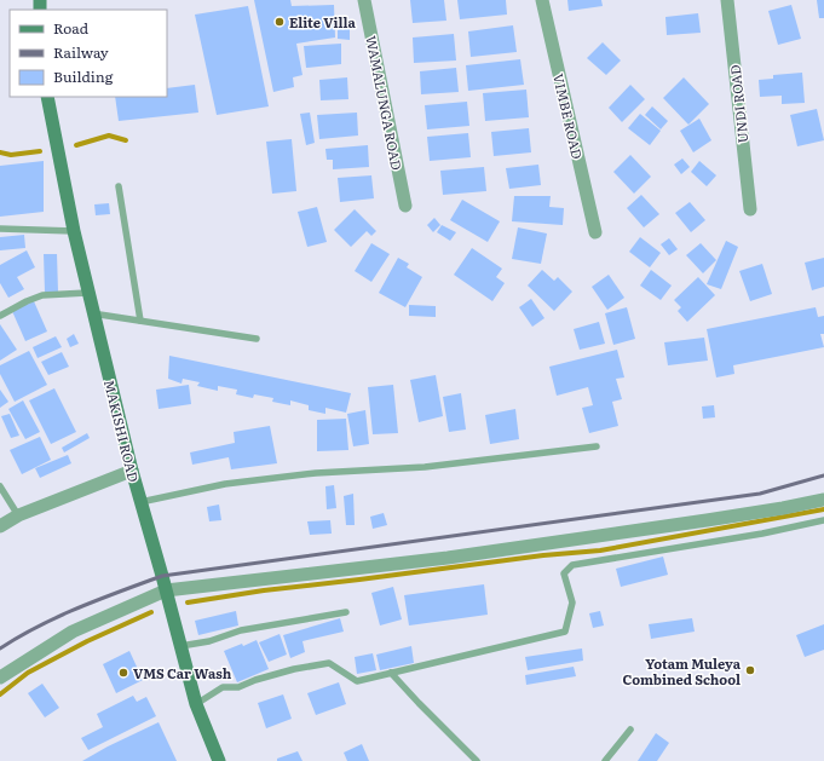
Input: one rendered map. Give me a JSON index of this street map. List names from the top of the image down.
{
  "streets": {
    "main road": ["MAKISHI ROAD"],
    "street": ["WAMALUNGA ROAD", "UNDI ROAD", "VIMBE ROAD"]
  },
  "places": ["Elite Villa", "Yotam Muleya Combined School", "VMS Car Wash"],
  "legend": ["Road", "Railway", "Building"]
}
